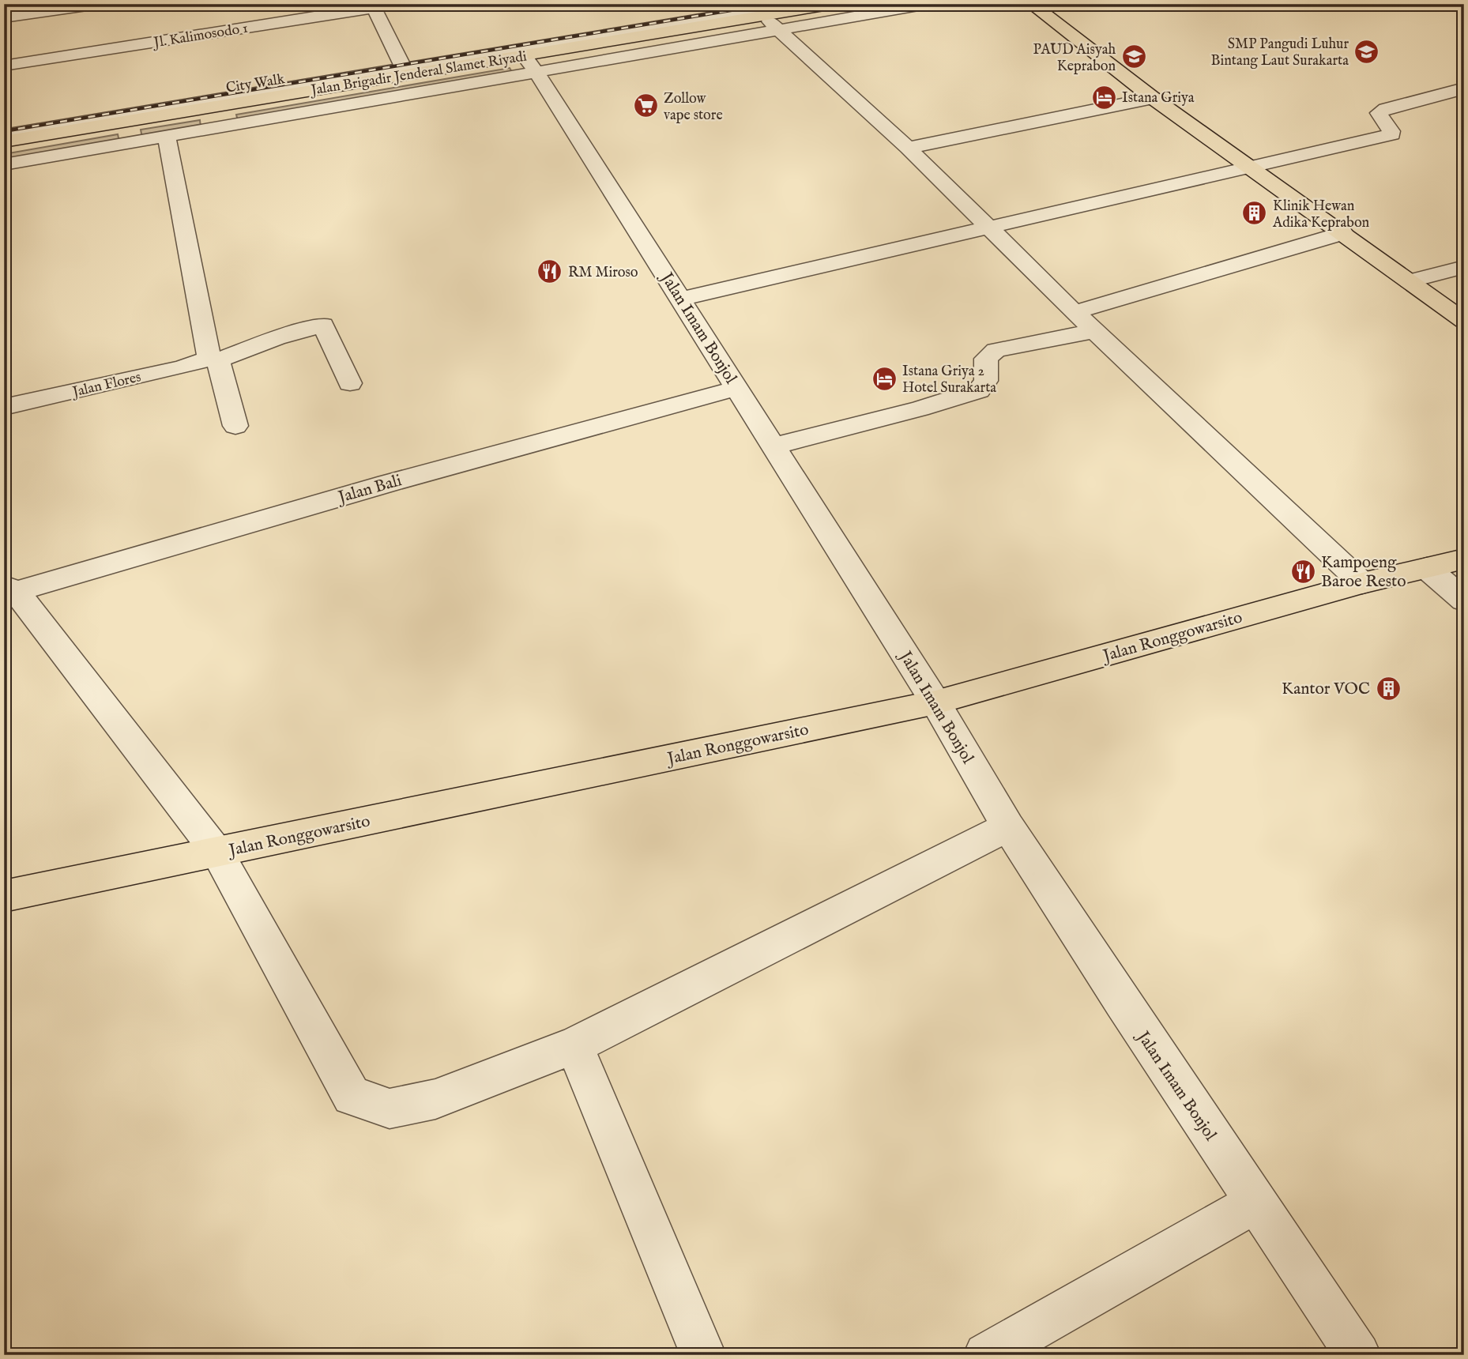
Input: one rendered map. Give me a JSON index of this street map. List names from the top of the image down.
{
  "streets": {
    "main road": ["Jalan Brigadir Jenderal Slamet Riyadi", "Jalan Ronggowarsito"],
    "street": [
      "Jl. Kalimosodo 1",
      "City Walk",
      "Jalan Imam Bonjol",
      "Jalan Flores",
      "Jalan Bali"
    ]
  },
  "crossings": [
    ["Jalan Brigadir Jenderal Slamet Riyadi", "City Walk"],
    ["Jalan Brigadir Jenderal Slamet Riyadi", "Jalan Imam Bonjol"],
    ["Jalan Imam Bonjol", "Jalan Bali"],
    ["Jalan Imam Bonjol", "Jalan Ronggowarsito"]
  ],
  "places": {
    "school or university": ["SMP Pangudi Luhur Bintang Laut Surakarta", "PAUD Aisyah Keprabon"],
    "hotel": ["Istana Griya", "Istana Griya 2 Hotel Surakarta"],
    "supermarket": ["Zollow vape store"],
    "building": ["Klinik Hewan Adika Keprabon", "Kantor VOC"],
    "restaurant": ["RM Miroso", "Kampoeng Baroe Resto"]
  }
}
